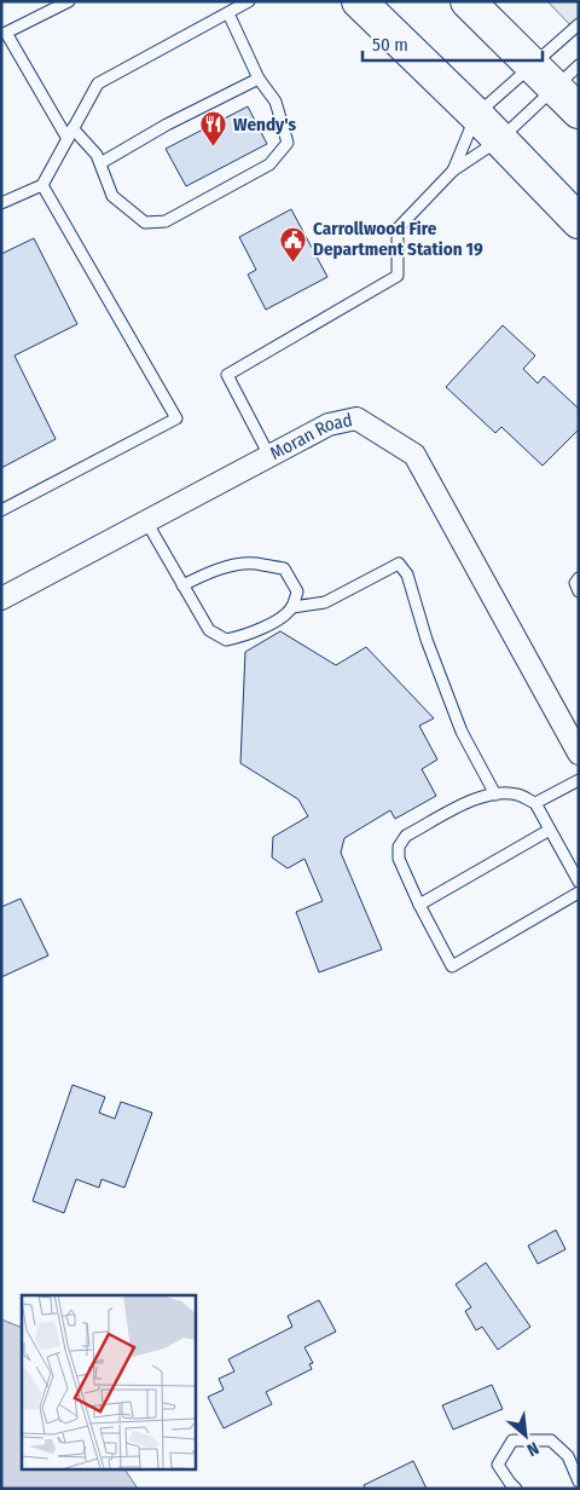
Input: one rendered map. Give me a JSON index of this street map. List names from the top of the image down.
{
  "streets": {
    "street": ["Moran Road"]
  },
  "places": {
    "restaurant": ["Wendy's"],
    "public building": ["Carrollwood Fire Department Station 19"]
  },
  "scale_bar": "50 m",
  "north": "bottom right"
}
